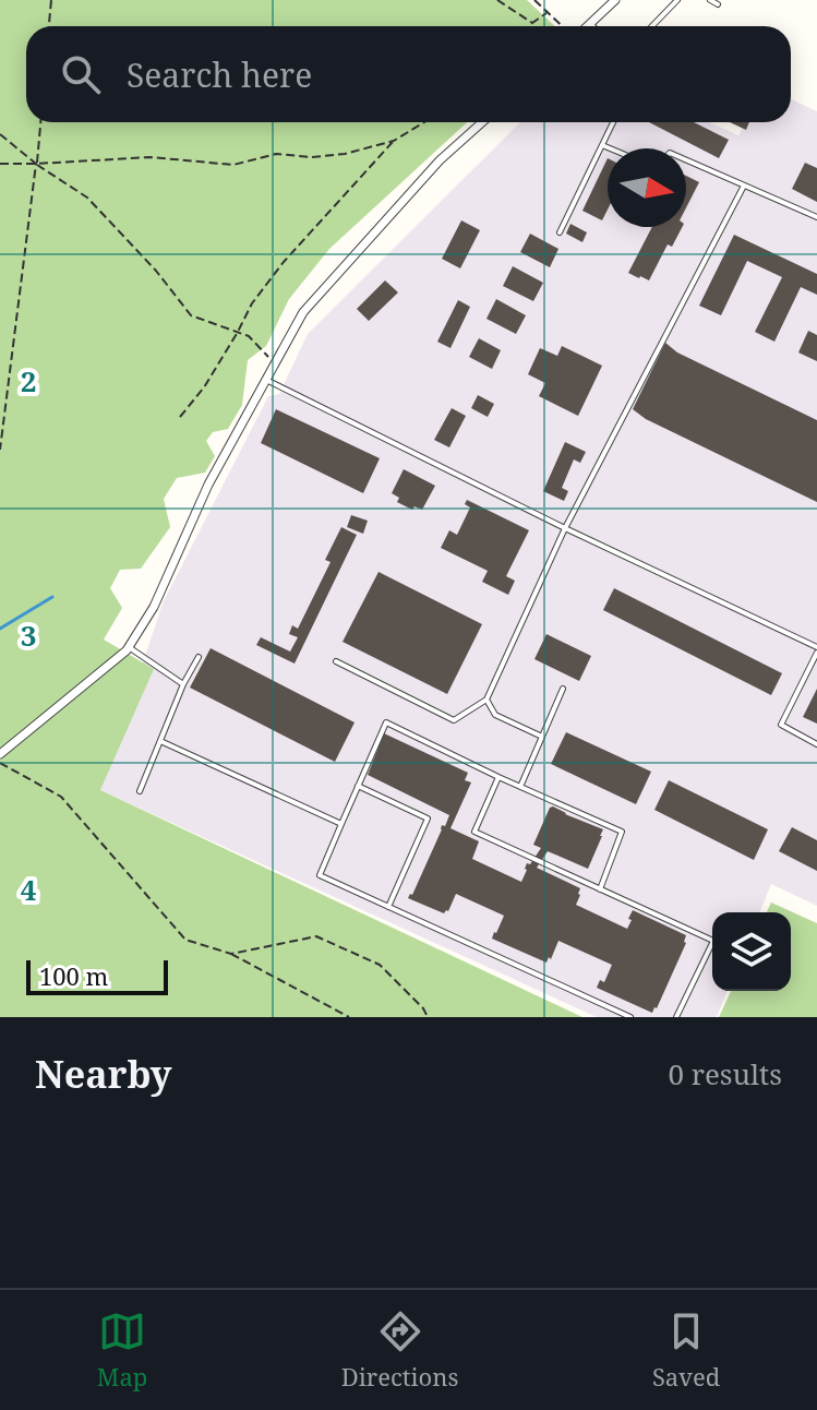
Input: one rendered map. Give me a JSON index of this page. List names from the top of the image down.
{
  "scale_bar": "100 m",
  "north": "right",
  "page": {
    "search": "Search here",
    "scale": "100 m",
    "heading": ["Nearby", "0 results"],
    "nav": ["Map", "Directions", "Saved"]
  },
  "grid": {
    "rows": ["2", "3", "4"]
  }
}
